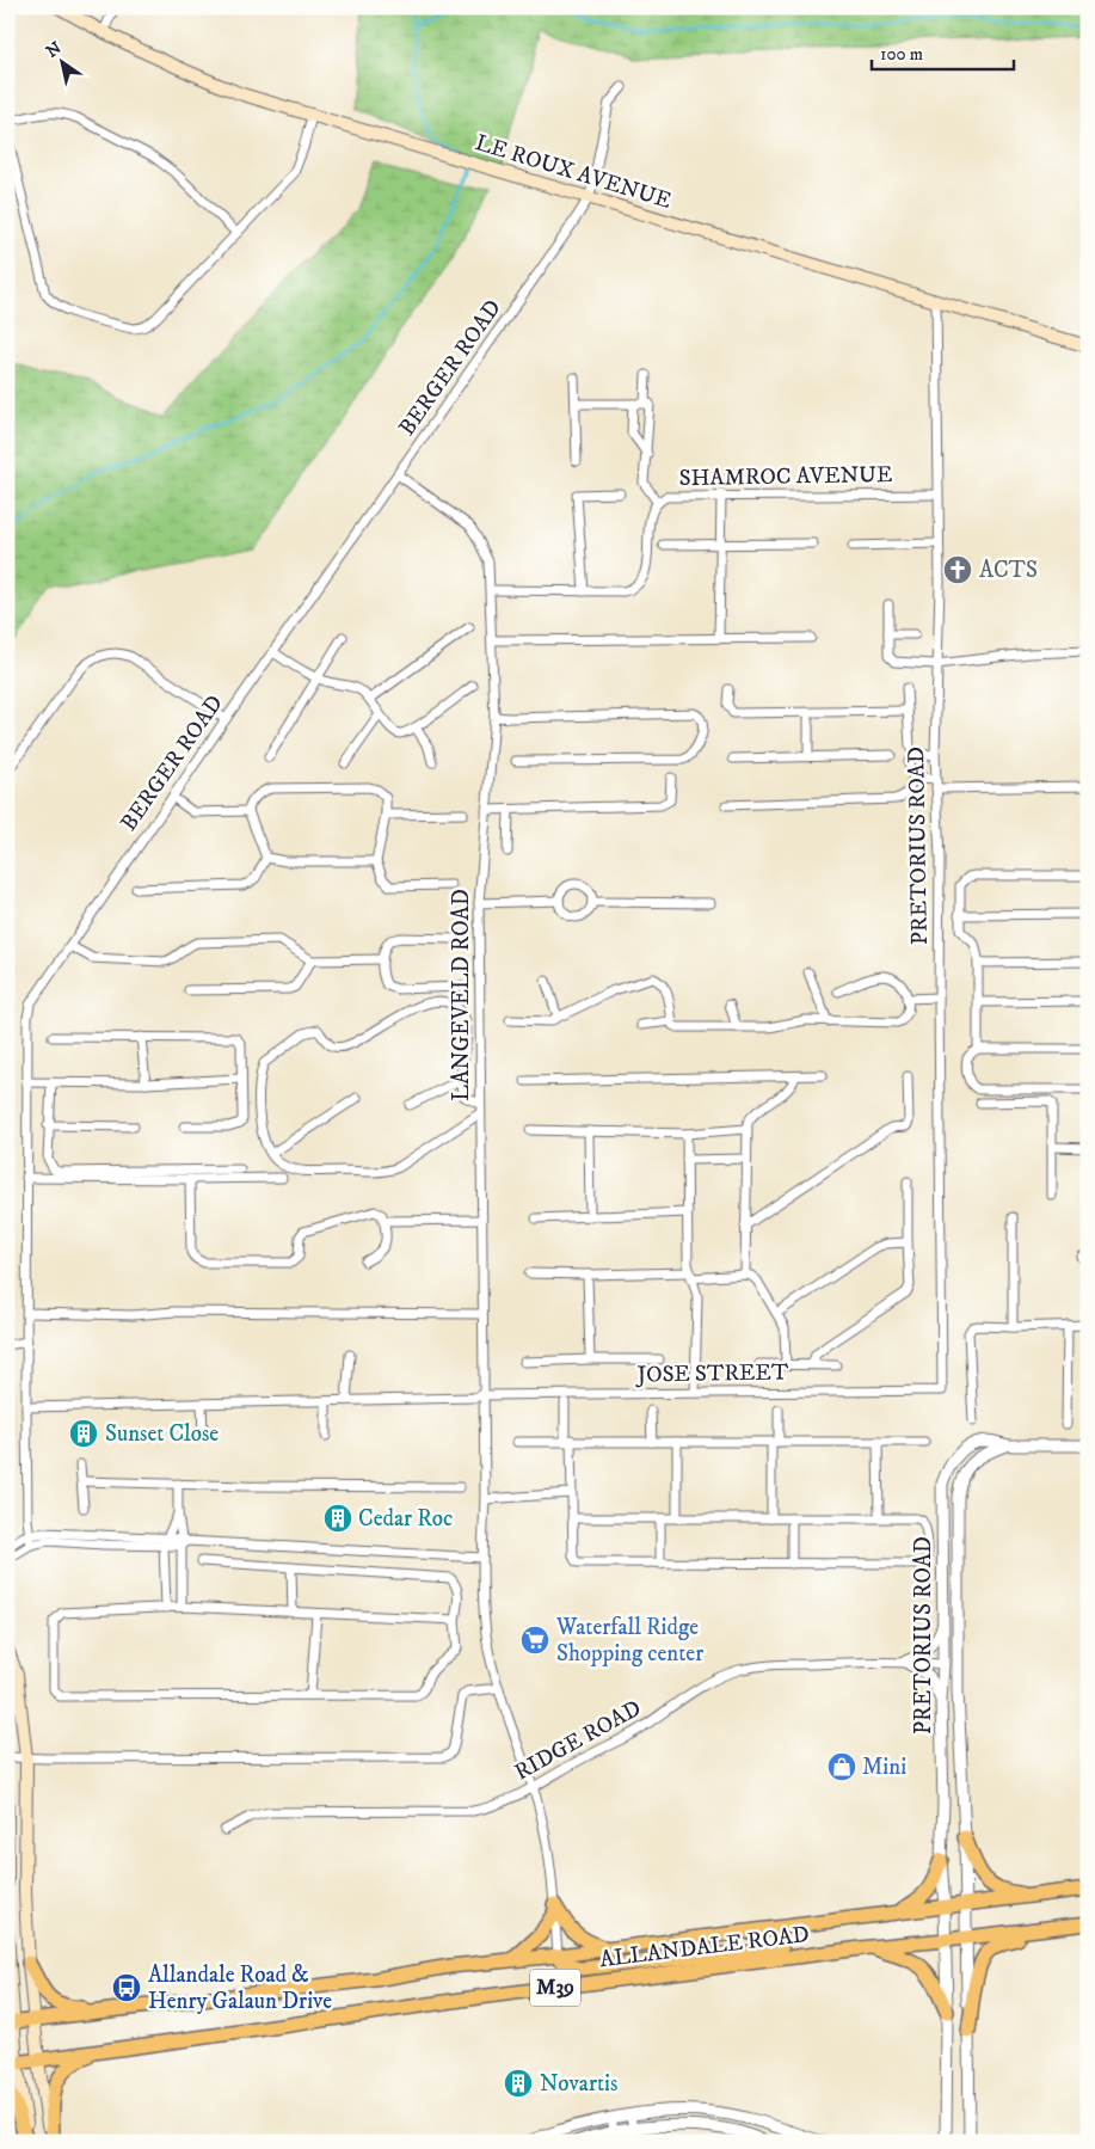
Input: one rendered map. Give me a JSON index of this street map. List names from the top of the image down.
{
  "streets": {
    "main road": ["LE ROUX AVENUE", "ALLANDALE ROAD", "M39"],
    "street": [
      "BERGER ROAD",
      "SHAMROC AVENUE",
      "PRETORIUS ROAD",
      "LANGEVELD ROAD",
      "JOSE STREET",
      "RIDGE ROAD"
    ]
  },
  "crossings": [
    ["LE ROUX AVENUE", "BERGER ROAD"],
    ["LE ROUX AVENUE", "PRETORIUS ROAD"],
    ["BERGER ROAD", "LANGEVELD ROAD"],
    ["BERGER ROAD", "JOSE STREET"],
    ["SHAMROC AVENUE", "PRETORIUS ROAD"],
    ["SHAMROC AVENUE", "LANGEVELD ROAD"],
    ["PRETORIUS ROAD", "JOSE STREET"],
    ["PRETORIUS ROAD", "RIDGE ROAD"],
    ["PRETORIUS ROAD", "ALLANDALE ROAD"],
    ["LANGEVELD ROAD", "JOSE STREET"],
    ["LANGEVELD ROAD", "RIDGE ROAD"],
    ["LANGEVELD ROAD", "ALLANDALE ROAD"]
  ],
  "places": {
    "church": ["ACTS"],
    "building": ["Sunset Close", "Cedar Roc", "Novartis"],
    "supermarket": ["Waterfall Ridge Shopping center"],
    "shop": ["Mini"],
    "bus stop": ["Allandale Road & Henry Galaun Drive"]
  },
  "scale_bar": "100 m",
  "north": "top left"
}
